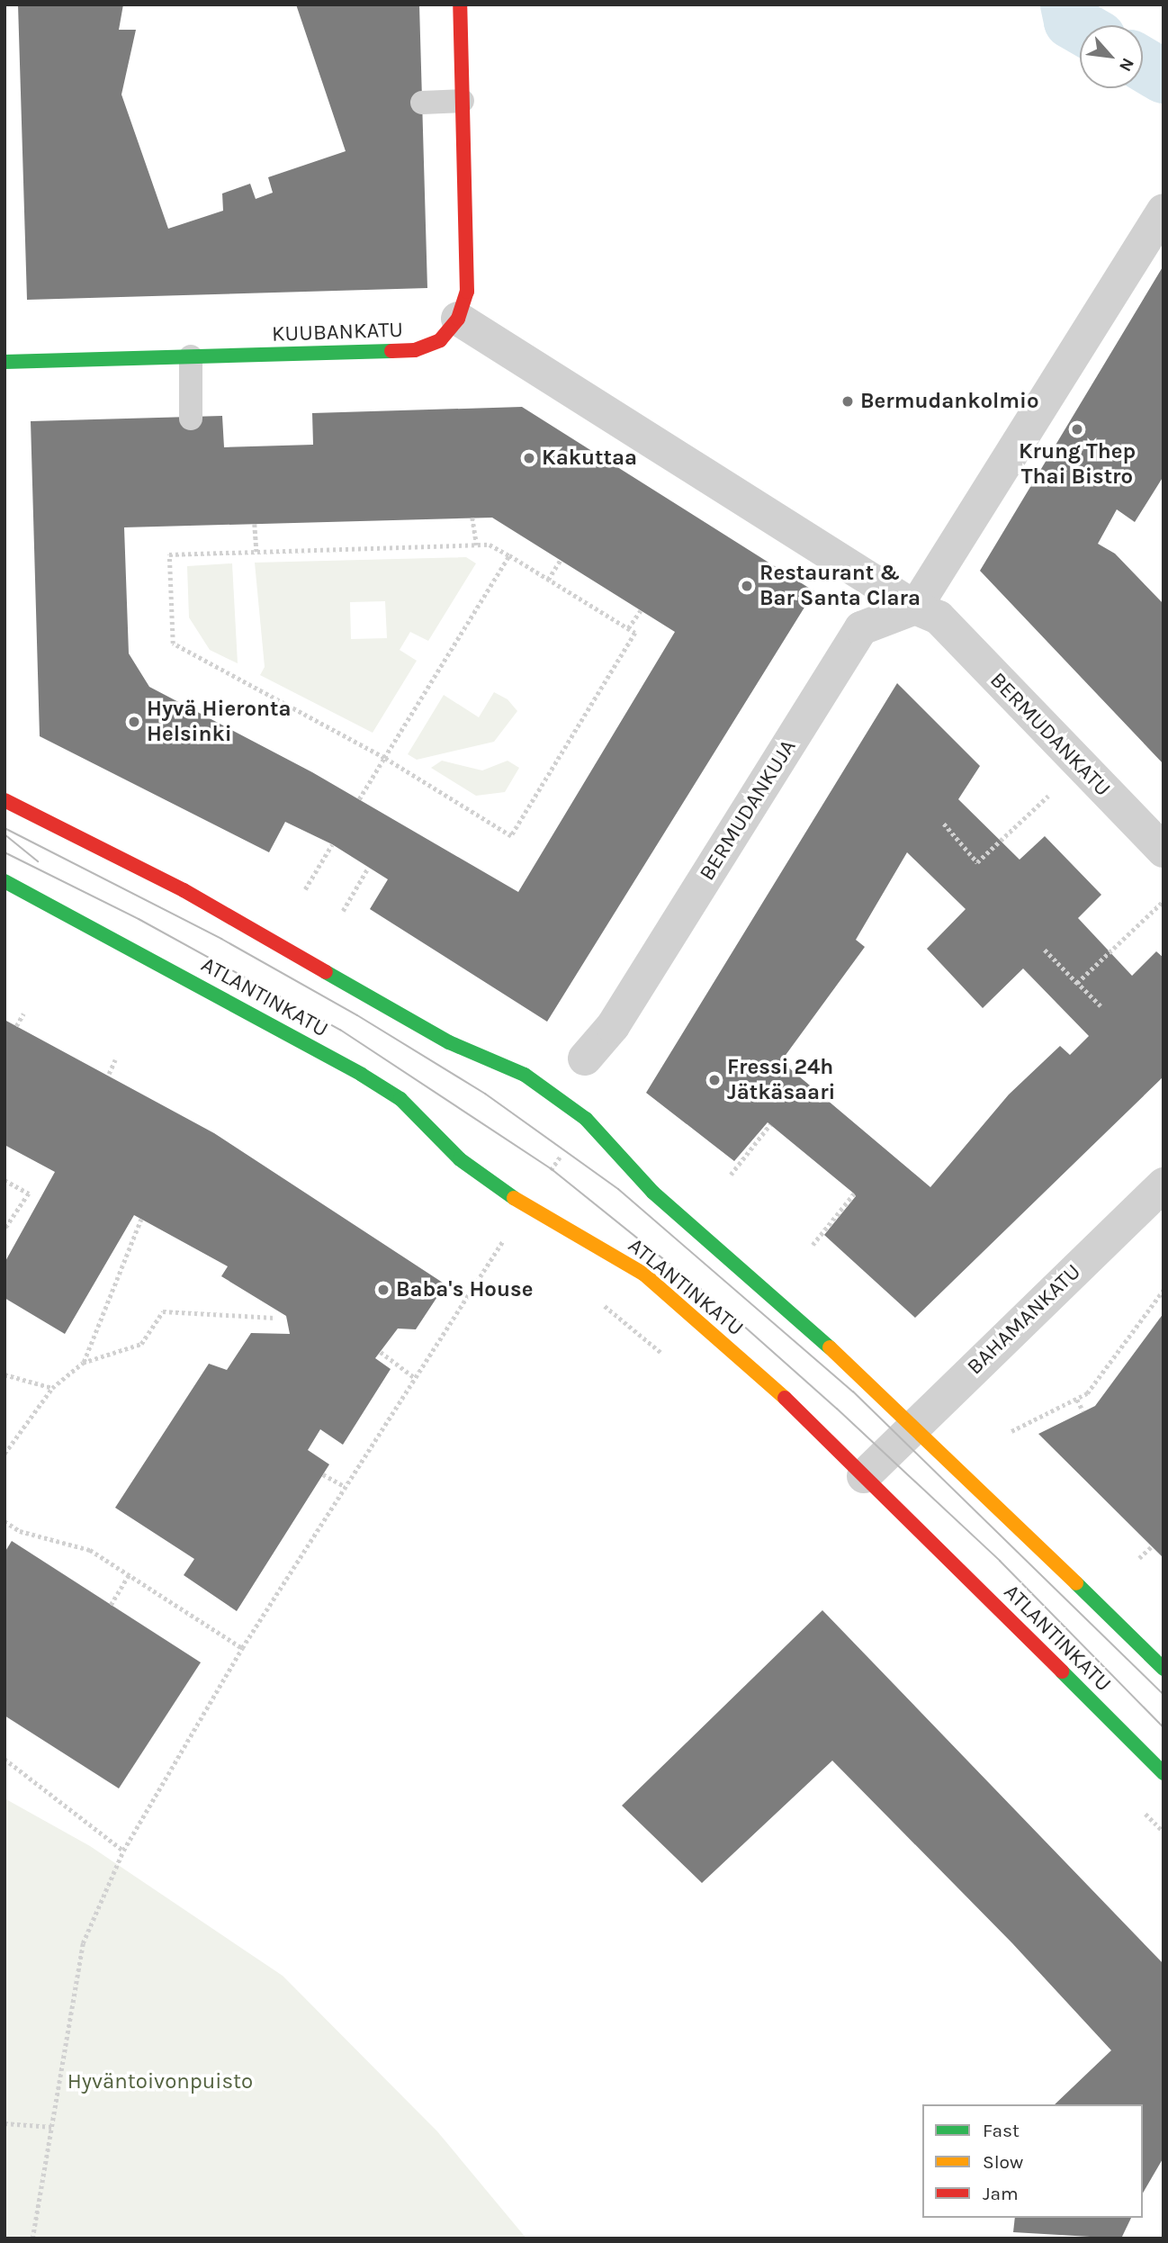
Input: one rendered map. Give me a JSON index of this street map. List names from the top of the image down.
{
  "streets": {
    "street": [
      "KUUBANKATU",
      "BERMUDANKATU",
      "BERMUDANKUJA",
      "ATLANTINKATU",
      "BAHAMANKATU"
    ]
  },
  "crossings": [
    ["BERMUDANKATU", "BERMUDANKUJA"],
    ["ATLANTINKATU", "BAHAMANKATU"]
  ],
  "parks": ["Hyväntoivonpuisto"],
  "places": [
    "Bermudankolmio",
    "Krung Thep Thai Bistro",
    "Kakuttaa",
    "Restaurant & Bar Santa Clara",
    "Hyvä Hieronta Helsinki",
    "Fressi 24h Jätkäsaari",
    "Baba's House"
  ],
  "legend": ["Fast", "Slow", "Jam"],
  "north": "bottom right"
}
